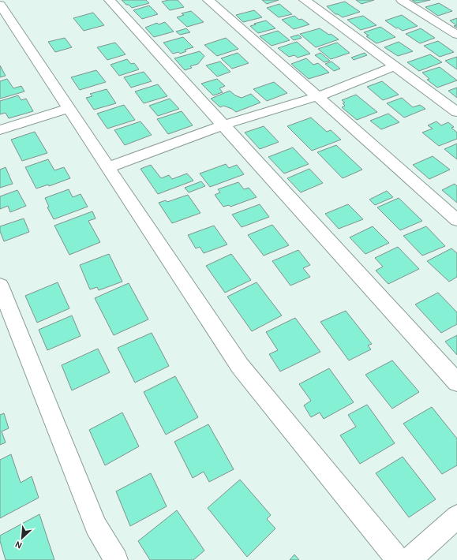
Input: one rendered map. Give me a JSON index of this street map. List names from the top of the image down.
{
  "north": "bottom left"
}
